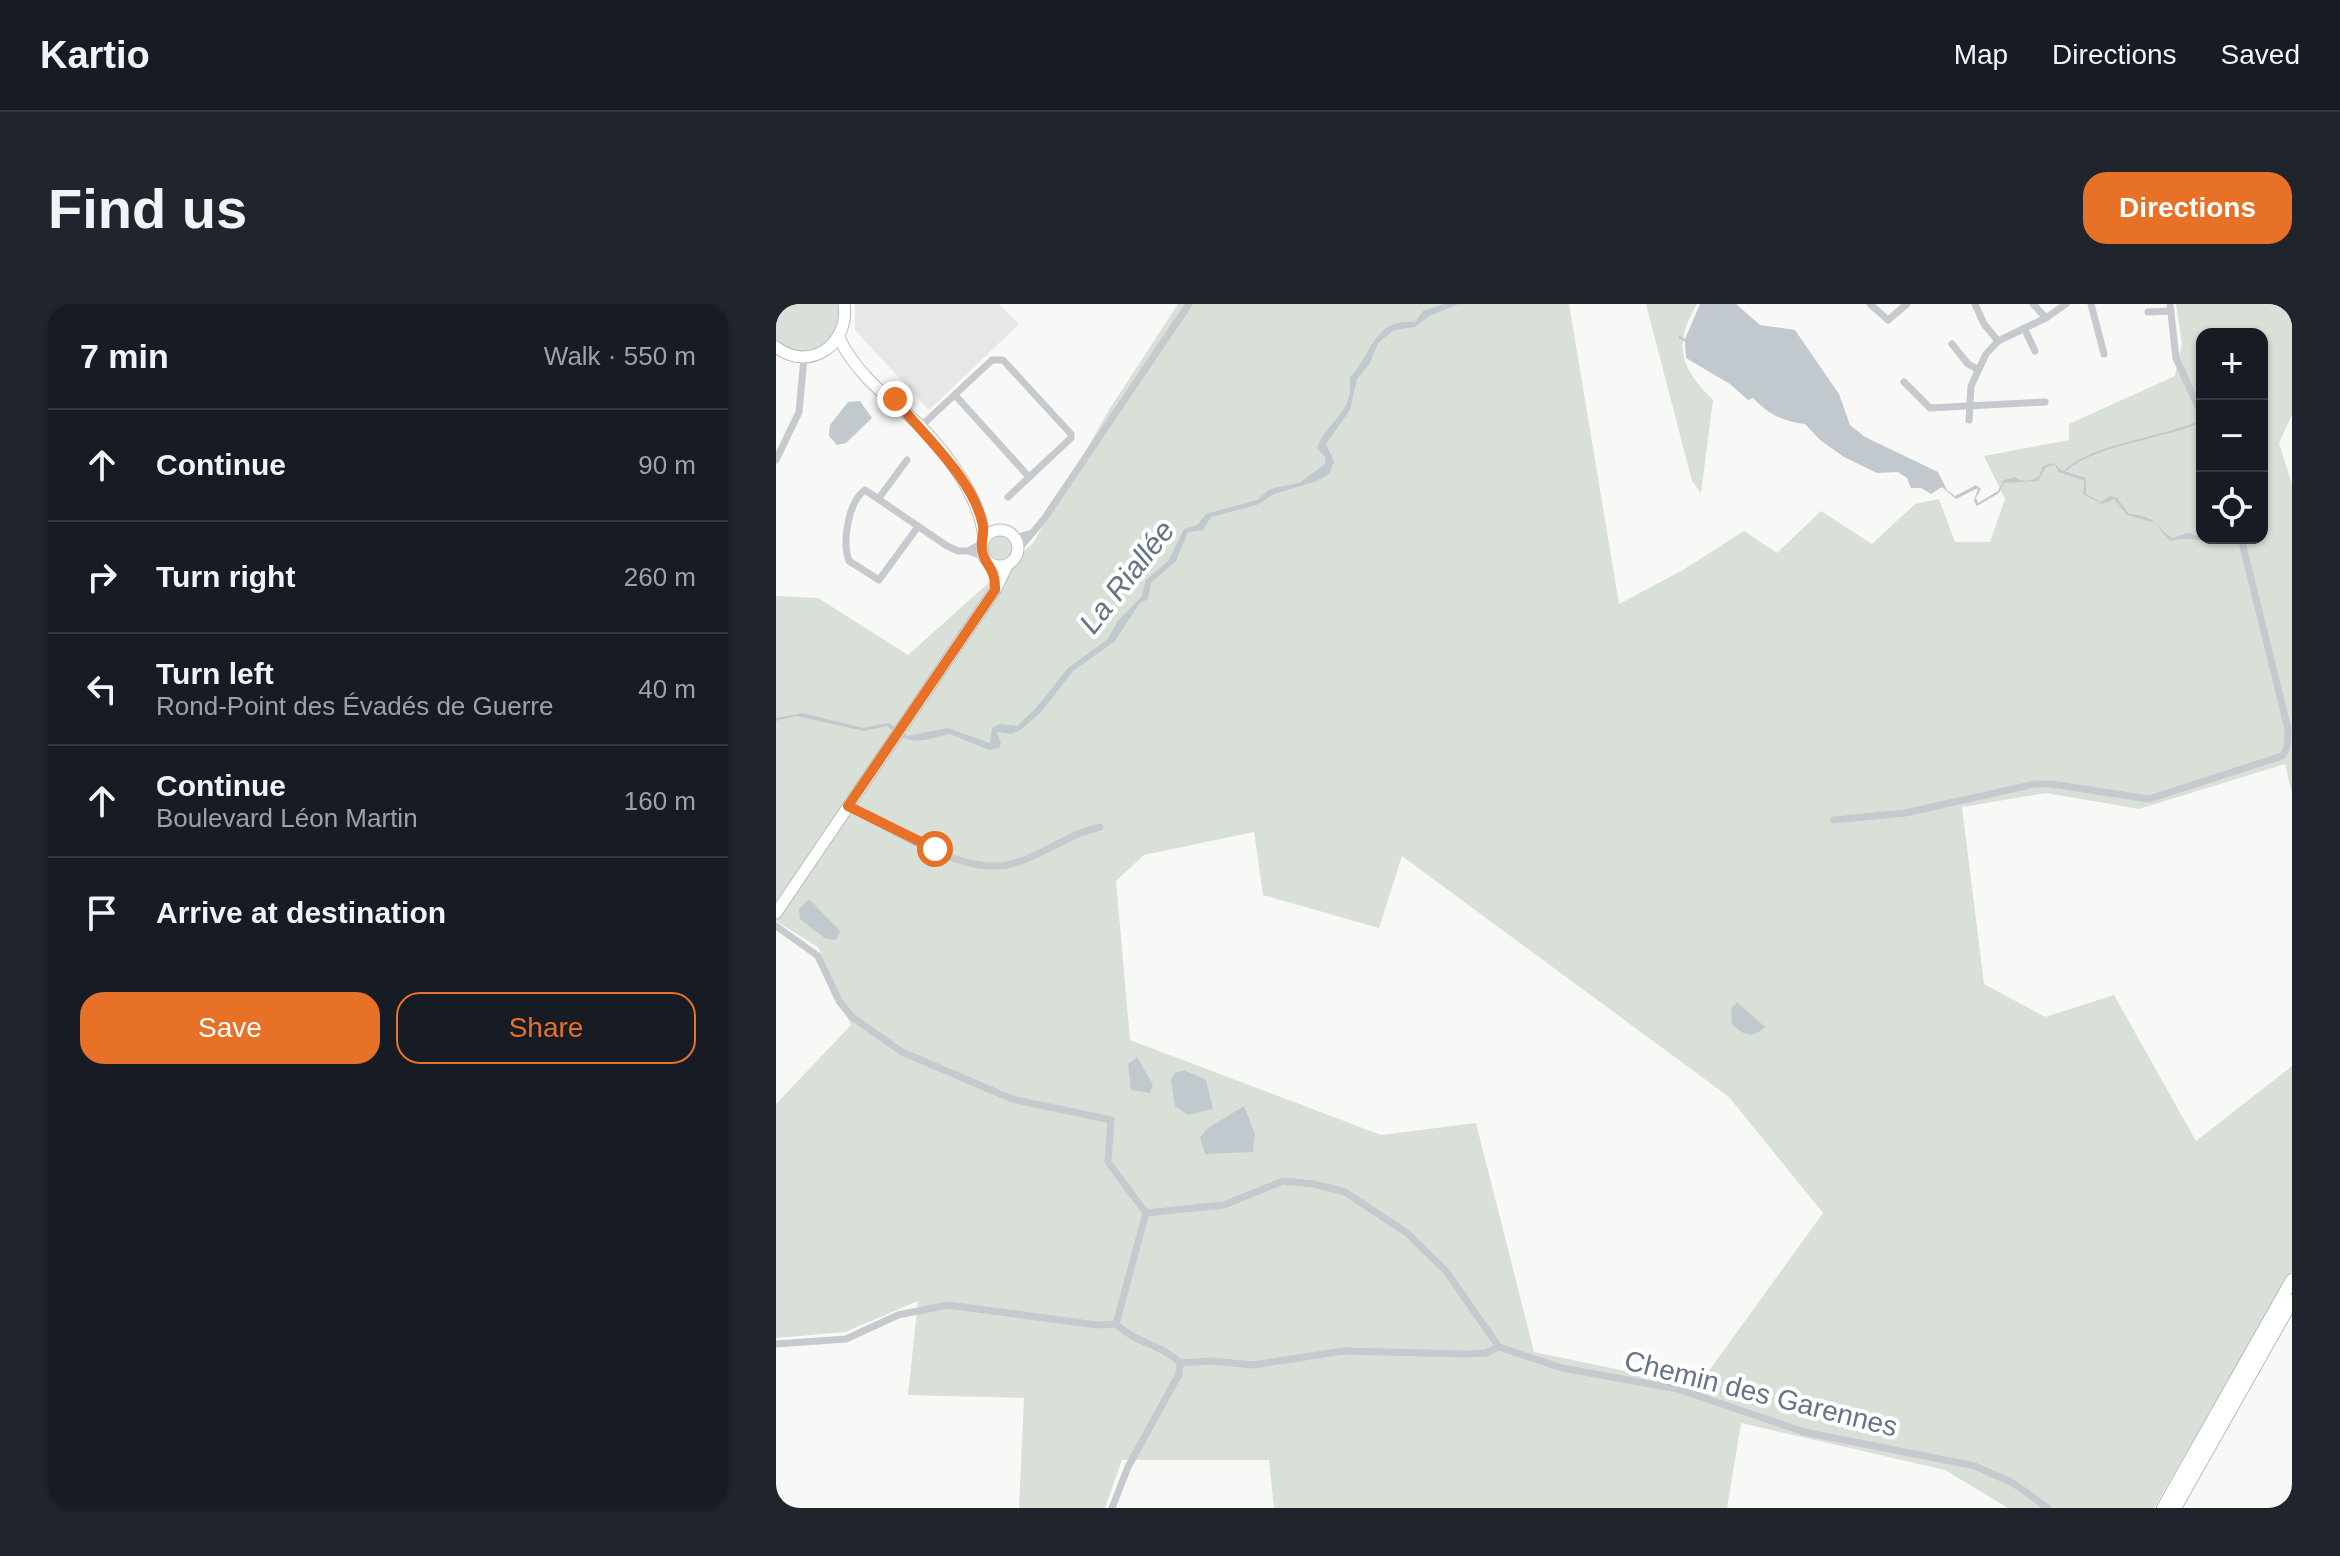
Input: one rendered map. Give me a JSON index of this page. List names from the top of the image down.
{
  "streets": {
    "street": ["Chemin des Garennes"]
  },
  "water": ["La Riallée"],
  "page": {
    "header": "Kartio",
    "nav": ["Map", "Directions", "Saved"],
    "buttons": [
      "Directions",
      ["Save", "Share"]
    ],
    "title": "Find us",
    "heading": ["7 min", "Walk · 550 m"],
    "map_buttons": ["+", "−"],
    "list": [
      ["Continue", "90 m"],
      ["Turn right", "260 m"],
      ["Turn left", "Rond-Point des Évadés de Guerre", "40 m"],
      ["Continue", "Boulevard Léon Martin", "160 m"],
      "Arrive at destination"
    ]
  }
}
